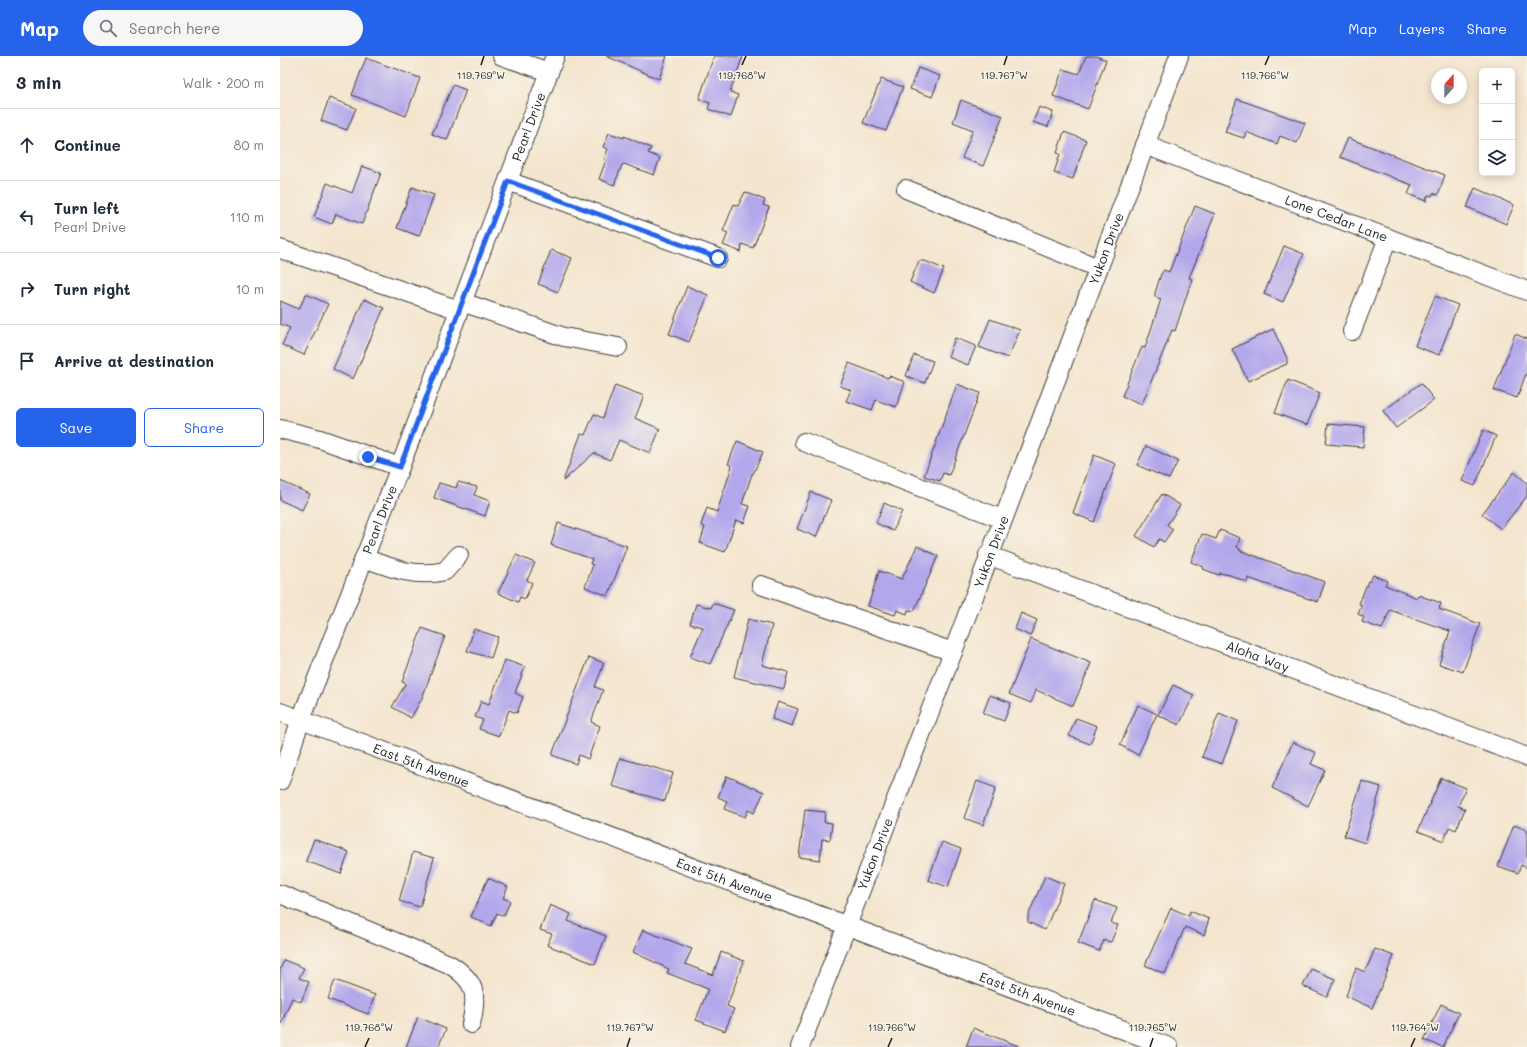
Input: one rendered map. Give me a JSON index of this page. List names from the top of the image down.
{
  "streets": {
    "street": [
      "Pearl Drive",
      "Lone Cedar Lane",
      "Yukon Drive",
      "Aloha Way",
      "East 5th Avenue"
    ]
  },
  "crossings": [
    ["Pearl Drive", "East 5th Avenue"],
    ["Lone Cedar Lane", "Yukon Drive"],
    ["Yukon Drive", "Aloha Way"],
    ["Yukon Drive", "East 5th Avenue"]
  ],
  "north": "top",
  "page": {
    "header": "Map",
    "search": "Search here",
    "nav": ["Map", "Layers", "Share"],
    "heading": ["3 min", "Walk · 200 m"],
    "map_buttons": ["+", "−"],
    "list": [
      ["Continue", "80 m"],
      ["Turn left", "Pearl Drive", "110 m"],
      ["Turn right", "10 m"],
      "Arrive at destination"
    ],
    "buttons": ["Save", "Share"]
  },
  "coordinates": [
    "119.769°W",
    "119.768°W",
    "119.767°W",
    "119.766°W",
    "119.765°W",
    "119.764°W"
  ]
}
